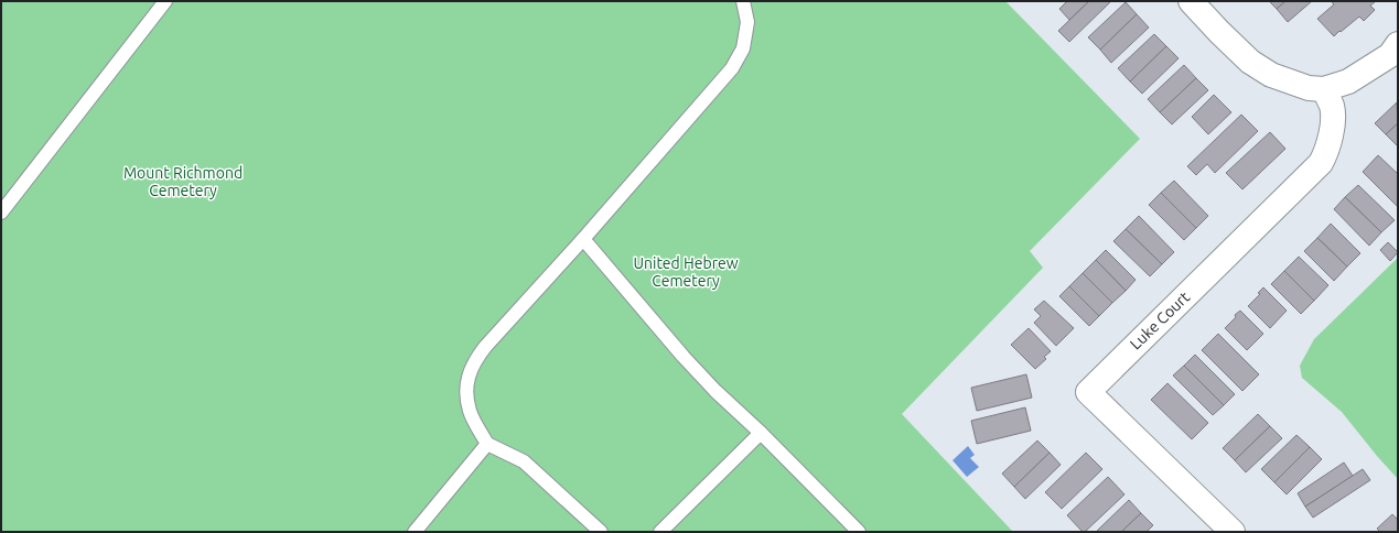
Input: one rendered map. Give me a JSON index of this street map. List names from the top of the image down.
{
  "streets": {
    "street": ["Luke Court"]
  },
  "parks": ["Mount Richmond Cemetery", "United Hebrew Cemetery"]
}
